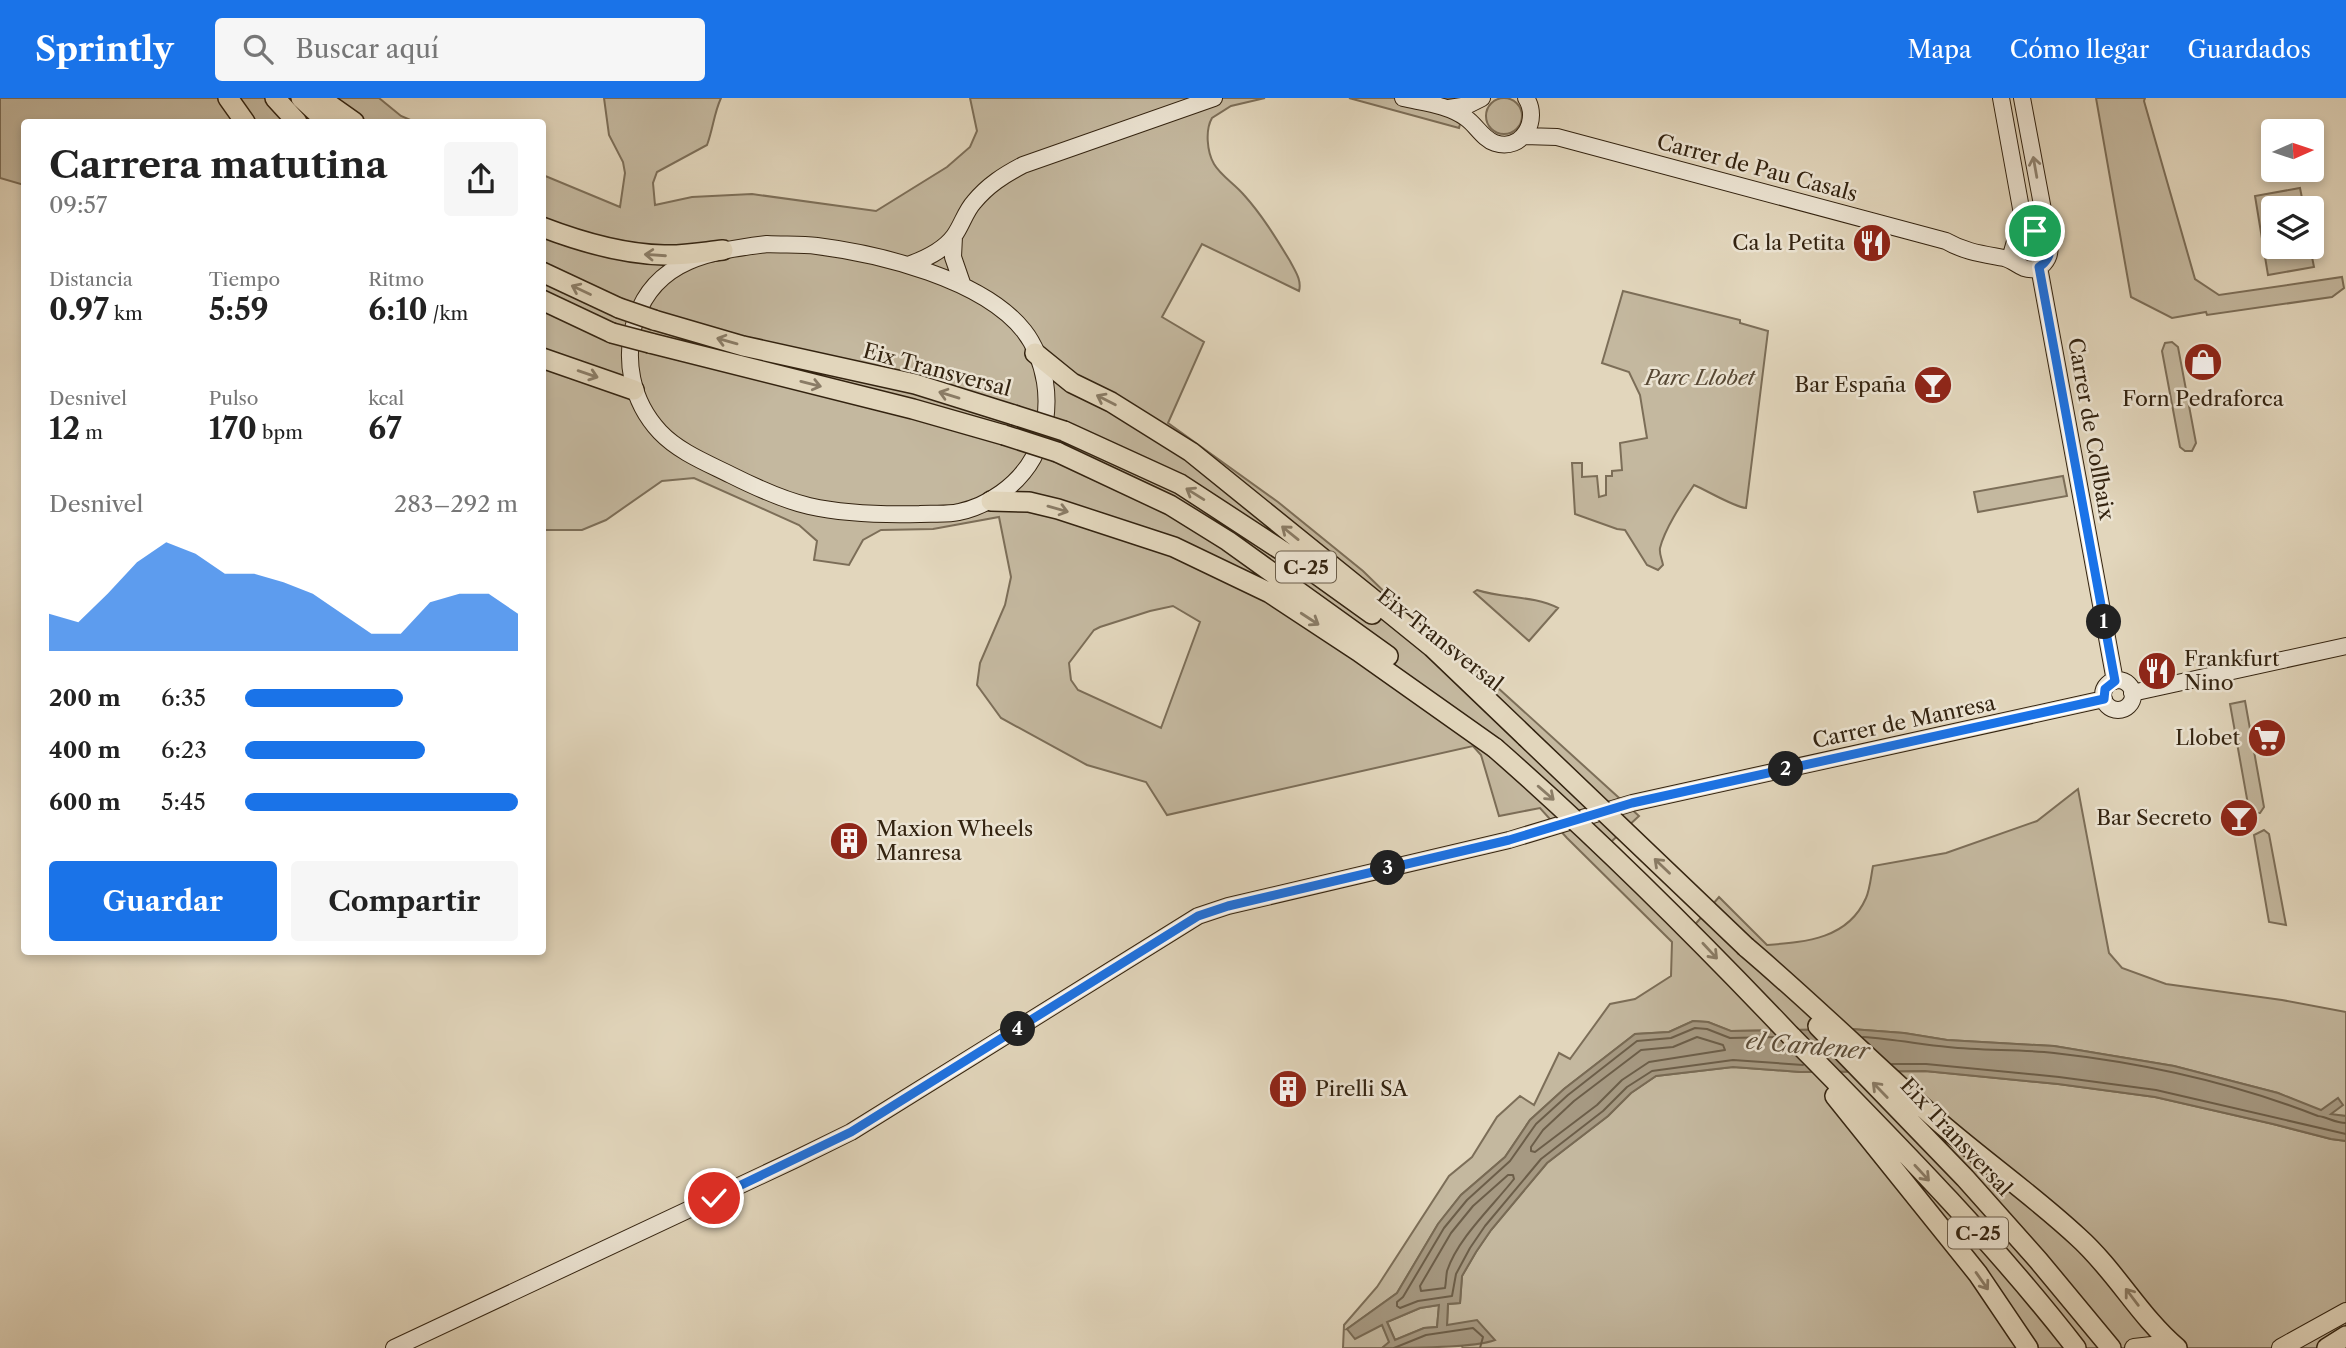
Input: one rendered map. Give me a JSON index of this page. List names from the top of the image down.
{
  "streets": {
    "highway": ["Eix Transversal", "C-25"],
    "street": ["Carrer de Pau Casals", "Carrer de Collbaix", "Carrer de Manresa"]
  },
  "crossings": [
    ["Carrer de Pau Casals", "Carrer de Collbaix"],
    ["Eix Transversal", "C-25"],
    ["Carrer de Collbaix", "Carrer de Manresa"]
  ],
  "water": ["el Cardener"],
  "parks": ["Parc Llobet"],
  "places": {
    "restaurant": ["Ca la Petita", "Frankfurt Nino"],
    "shop": ["Forn Pedraforca"],
    "bar": ["Bar España", "Bar Secreto"],
    "supermarket": ["Llobet"],
    "building": ["Maxion Wheels Manresa", "Pirelli SA"]
  },
  "north": "right",
  "page": {
    "header": "Sprintly",
    "search": "Buscar aquí",
    "nav": ["Mapa", "Cómo llegar", "Guardados"],
    "heading": ["Carrera matutina", "09:57"],
    "stats": [
      ["Distancia", "0.97 km"],
      ["Tiempo", "5:59"],
      ["Ritmo", "6:10 /km"],
      ["Desnivel", "12 m"],
      ["Pulso", "170 bpm"],
      ["kcal", "67"]
    ],
    "chart": ["Desnivel", "283–292 m"],
    "pins": [
      "1",
      "2",
      "3",
      "4"
    ],
    "list": [
      {
        "name": "200 m",
        "note": "6:35"
      },
      {
        "name": "400 m",
        "note": "6:23"
      },
      {
        "name": "600 m",
        "note": "5:45"
      }
    ],
    "buttons": ["Guardar", "Compartir"]
  }
}
